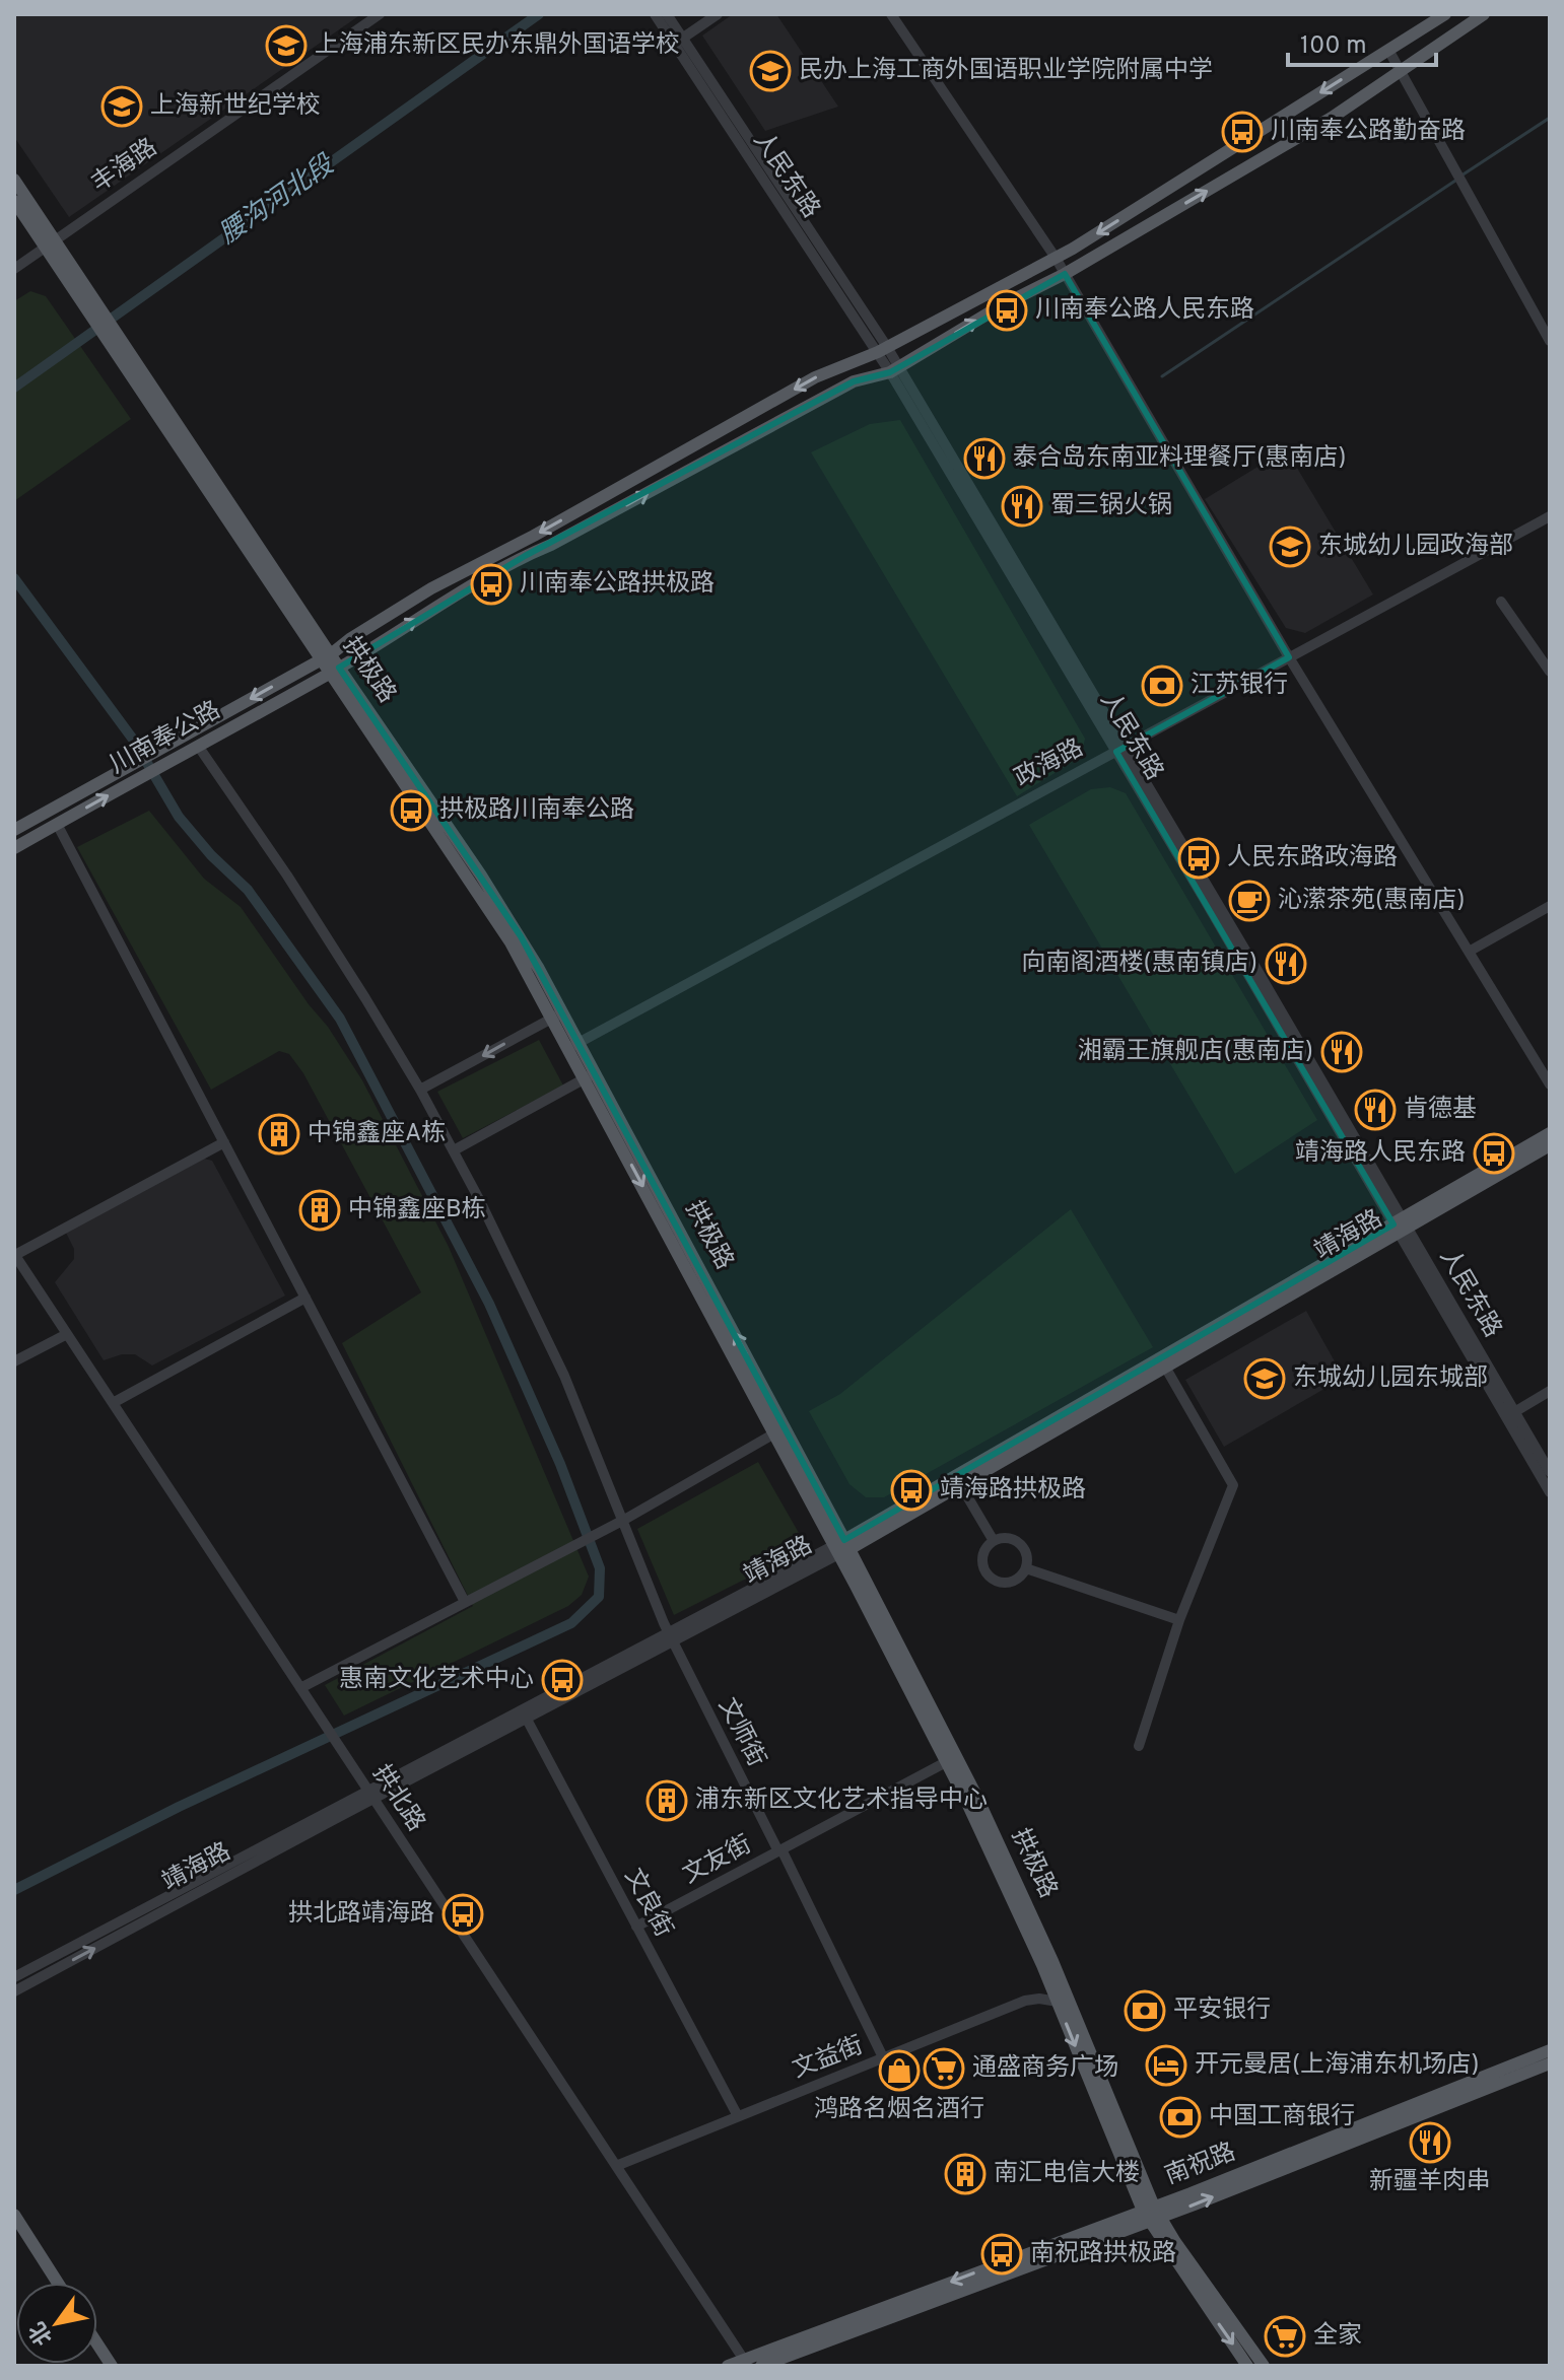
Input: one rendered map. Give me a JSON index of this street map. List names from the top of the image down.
{
  "streets": {
    "main road": [
      "拱极路",
      "川南奉公路",
      "靖海路",
      "南祝路"
    ],
    "street": [
      "丰海路",
      "人民东路",
      "政海路",
      "文师街",
      "拱北路",
      "文友街",
      "文良街",
      "文益街"
    ]
  },
  "crossings": [
    ["丰海路", "拱极路"],
    ["人民东路", "川南奉公路"],
    ["人民东路", "政海路"],
    ["人民东路", "靖海路"],
    ["拱极路", "川南奉公路"],
    ["拱极路", "政海路"],
    ["拱极路", "靖海路"],
    ["拱极路", "文友街"],
    ["拱极路", "文益街"],
    ["拱极路", "南祝路"],
    ["川南奉公路", "文师街"],
    ["靖海路", "文师街"],
    ["靖海路", "拱北路"],
    ["靖海路", "文良街"],
    ["文师街", "文友街"],
    ["文师街", "文益街"],
    ["拱北路", "文益街"],
    ["拱北路", "南祝路"],
    ["文友街", "文良街"],
    ["文良街", "文益街"]
  ],
  "water": ["腰沟河北段"],
  "places": {
    "school or university": [
      "上海浦东新区民办东鼎外国语学校",
      "民办上海工商外国语职业学院附属中学",
      "上海新世纪学校",
      "东城幼儿园政海部",
      "东城幼儿园东城部"
    ],
    "bus stop": [
      "川南奉公路勤奋路",
      "川南奉公路人民东路",
      "川南奉公路拱极路",
      "拱极路川南奉公路",
      "人民东路政海路",
      "靖海路人民东路",
      "靖海路拱极路",
      "惠南文化艺术中心",
      "拱北路靖海路",
      "南祝路拱极路"
    ],
    "restaurant": [
      "泰合岛东南亚料理餐厅(惠南店)",
      "蜀三锅火锅",
      "向南阁酒楼(惠南镇店)",
      "湘霸王旗舰店(惠南店)",
      "肯德基",
      "新疆羊肉串"
    ],
    "bank": ["江苏银行", "平安银行", "中国工商银行"],
    "cafe": ["沁潆茶苑(惠南店)"],
    "building": [
      "中锦鑫座A栋",
      "中锦鑫座B栋",
      "浦东新区文化艺术指导中心",
      "南汇电信大楼"
    ],
    "hotel": ["开元曼居(上海浦东机场店)"],
    "supermarket": ["通盛商务广场", "全家"],
    "shop": ["鸿路名烟名酒行"]
  },
  "scale_bar": "100 m",
  "north": "bottom left"
}
